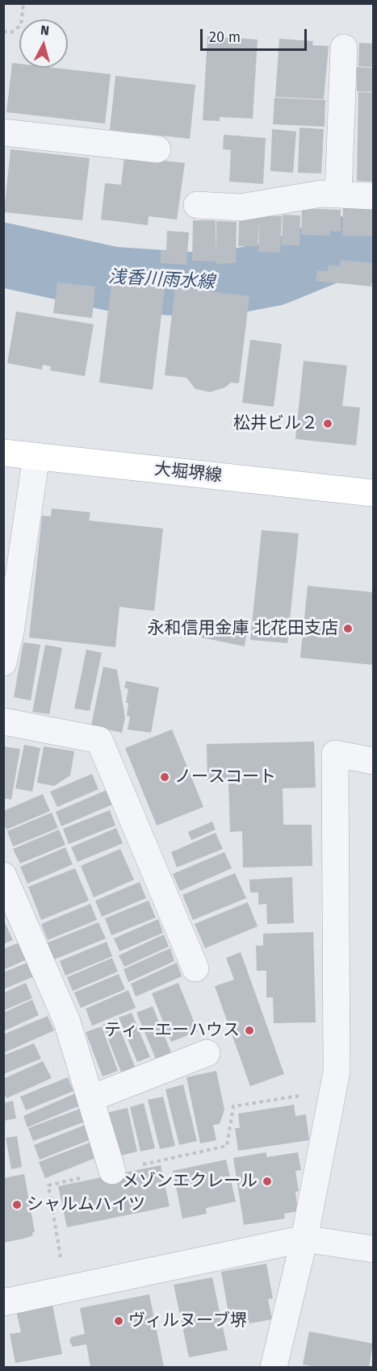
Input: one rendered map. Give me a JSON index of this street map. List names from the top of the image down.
{
  "streets": {
    "main road": ["大堀堺線"]
  },
  "water": ["浅香川雨水線"],
  "places": [
    "松井ビル２",
    "永和信用金庫 北花田支店",
    "ノースコート",
    "ティーエーハウス",
    "メゾンエクレール",
    "シャルムハイツ",
    "ヴィルヌーブ堺"
  ],
  "scale_bar": "20 m",
  "north": "top"
}
